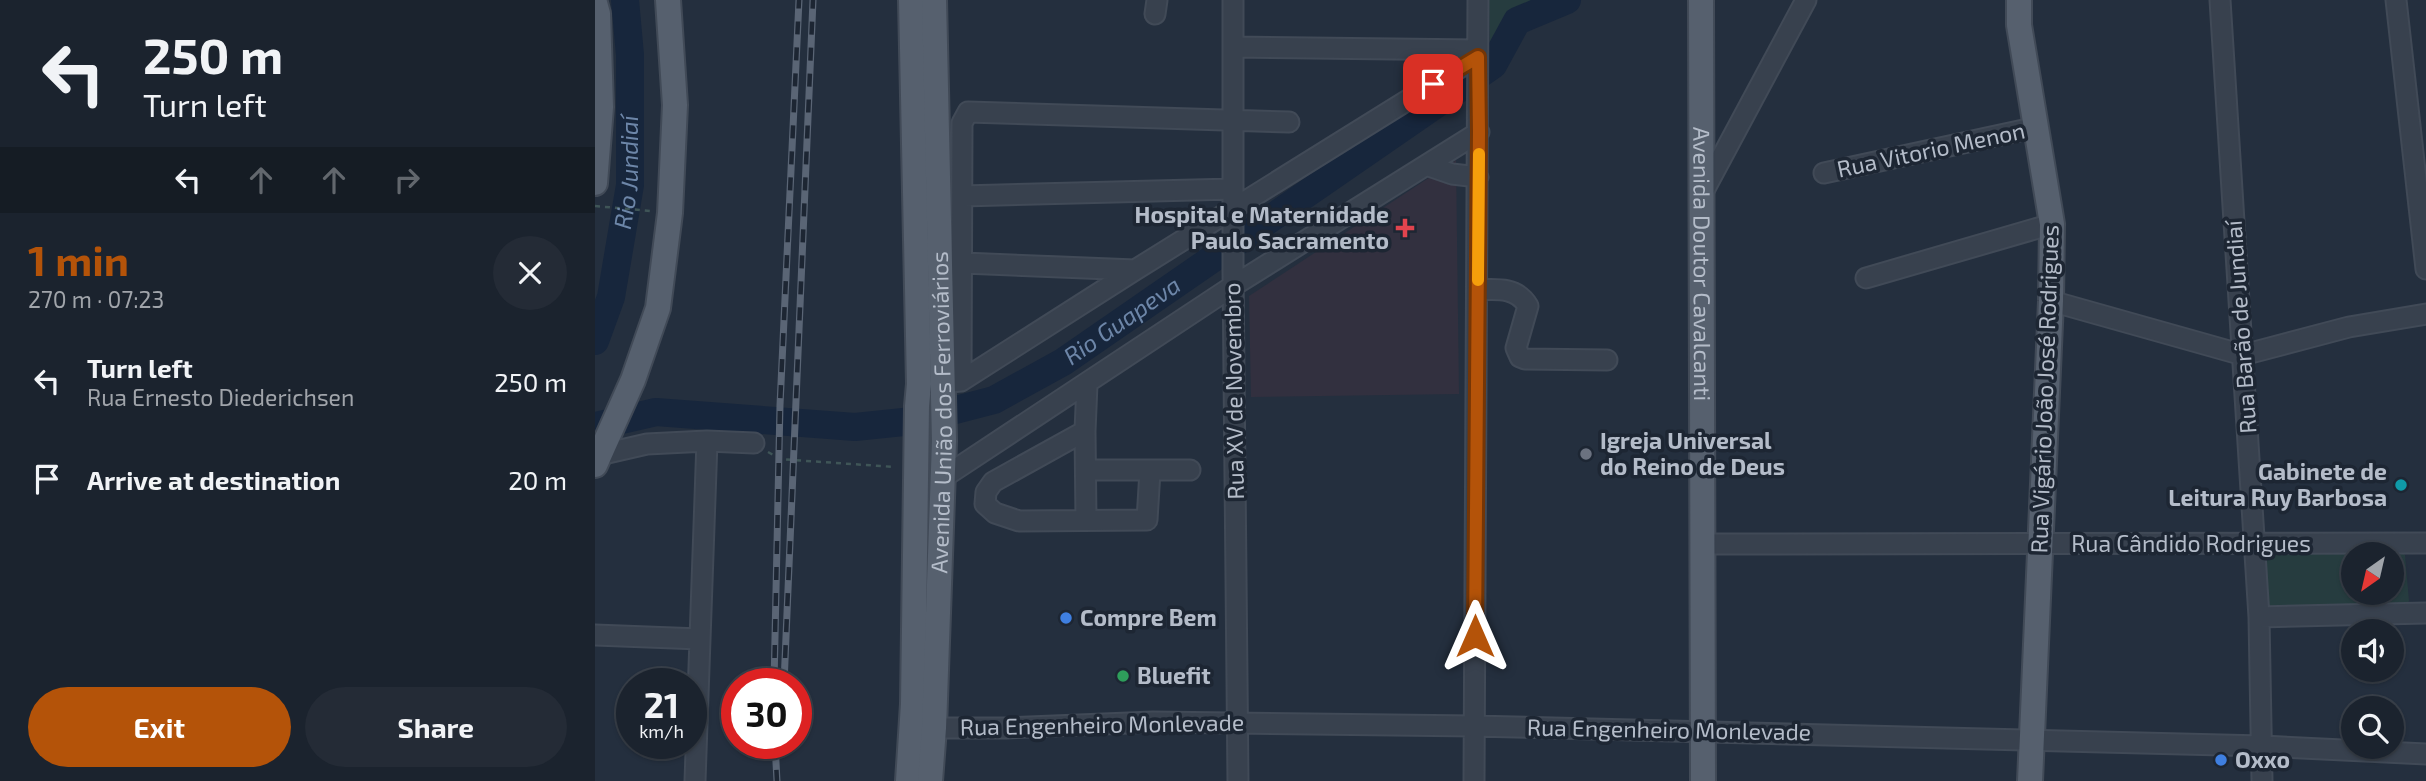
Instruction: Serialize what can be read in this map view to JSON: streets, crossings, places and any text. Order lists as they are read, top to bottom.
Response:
{
  "streets": {
    "main road": ["Avenida Doutor Cavalcanti", "Rua Vigário João José Rodrigues", "Avenida União dos Ferroviários"],
    "street": [
      "Rua Vitorio Menon",
      "Rua Barão de Jundiaí",
      "Rua XV de Novembro",
      "Rua Cândido Rodrigues",
      "Rua Engenheiro Monlevade"
    ]
  },
  "crossings": [
    ["Rua Vitorio Menon", "Rua Vigário João José Rodrigues"],
    ["Avenida Doutor Cavalcanti", "Rua Cândido Rodrigues"],
    ["Avenida Doutor Cavalcanti", "Rua Engenheiro Monlevade"],
    ["Rua Barão de Jundiaí", "Rua Cândido Rodrigues"],
    ["Rua Barão de Jundiaí", "Rua Engenheiro Monlevade"],
    ["Rua Vigário João José Rodrigues", "Rua Cândido Rodrigues"],
    ["Rua Vigário João José Rodrigues", "Rua Engenheiro Monlevade"],
    ["Rua XV de Novembro", "Rua Engenheiro Monlevade"],
    ["Avenida União dos Ferroviários", "Rua Engenheiro Monlevade"]
  ],
  "water": ["Rio Jundiaí", "Rio Guapeva"],
  "places": {
    "health": ["Hospital e Maternidade Paulo Sacramento"],
    "other": [
      "Igreja Universal do Reino de Deus",
      "Gabinete de Leitura Ruy Barbosa",
      "Compre Bem",
      "Bluefit",
      "Oxxo"
    ]
  },
  "north": "bottom left",
  "page": {
    "turn": ["250 m", "Turn left"],
    "heading": ["1 min", "270 m · 07:23"],
    "list": [
      {
        "name": "Turn left",
        "note": "Rua Ernesto Diederichsen",
        "value": "250 m"
      },
      {
        "name": "Arrive at destination",
        "value": "20 m"
      }
    ],
    "speed": "21 km/h",
    "limit": "30",
    "buttons": ["Exit", "Share"]
  }
}
